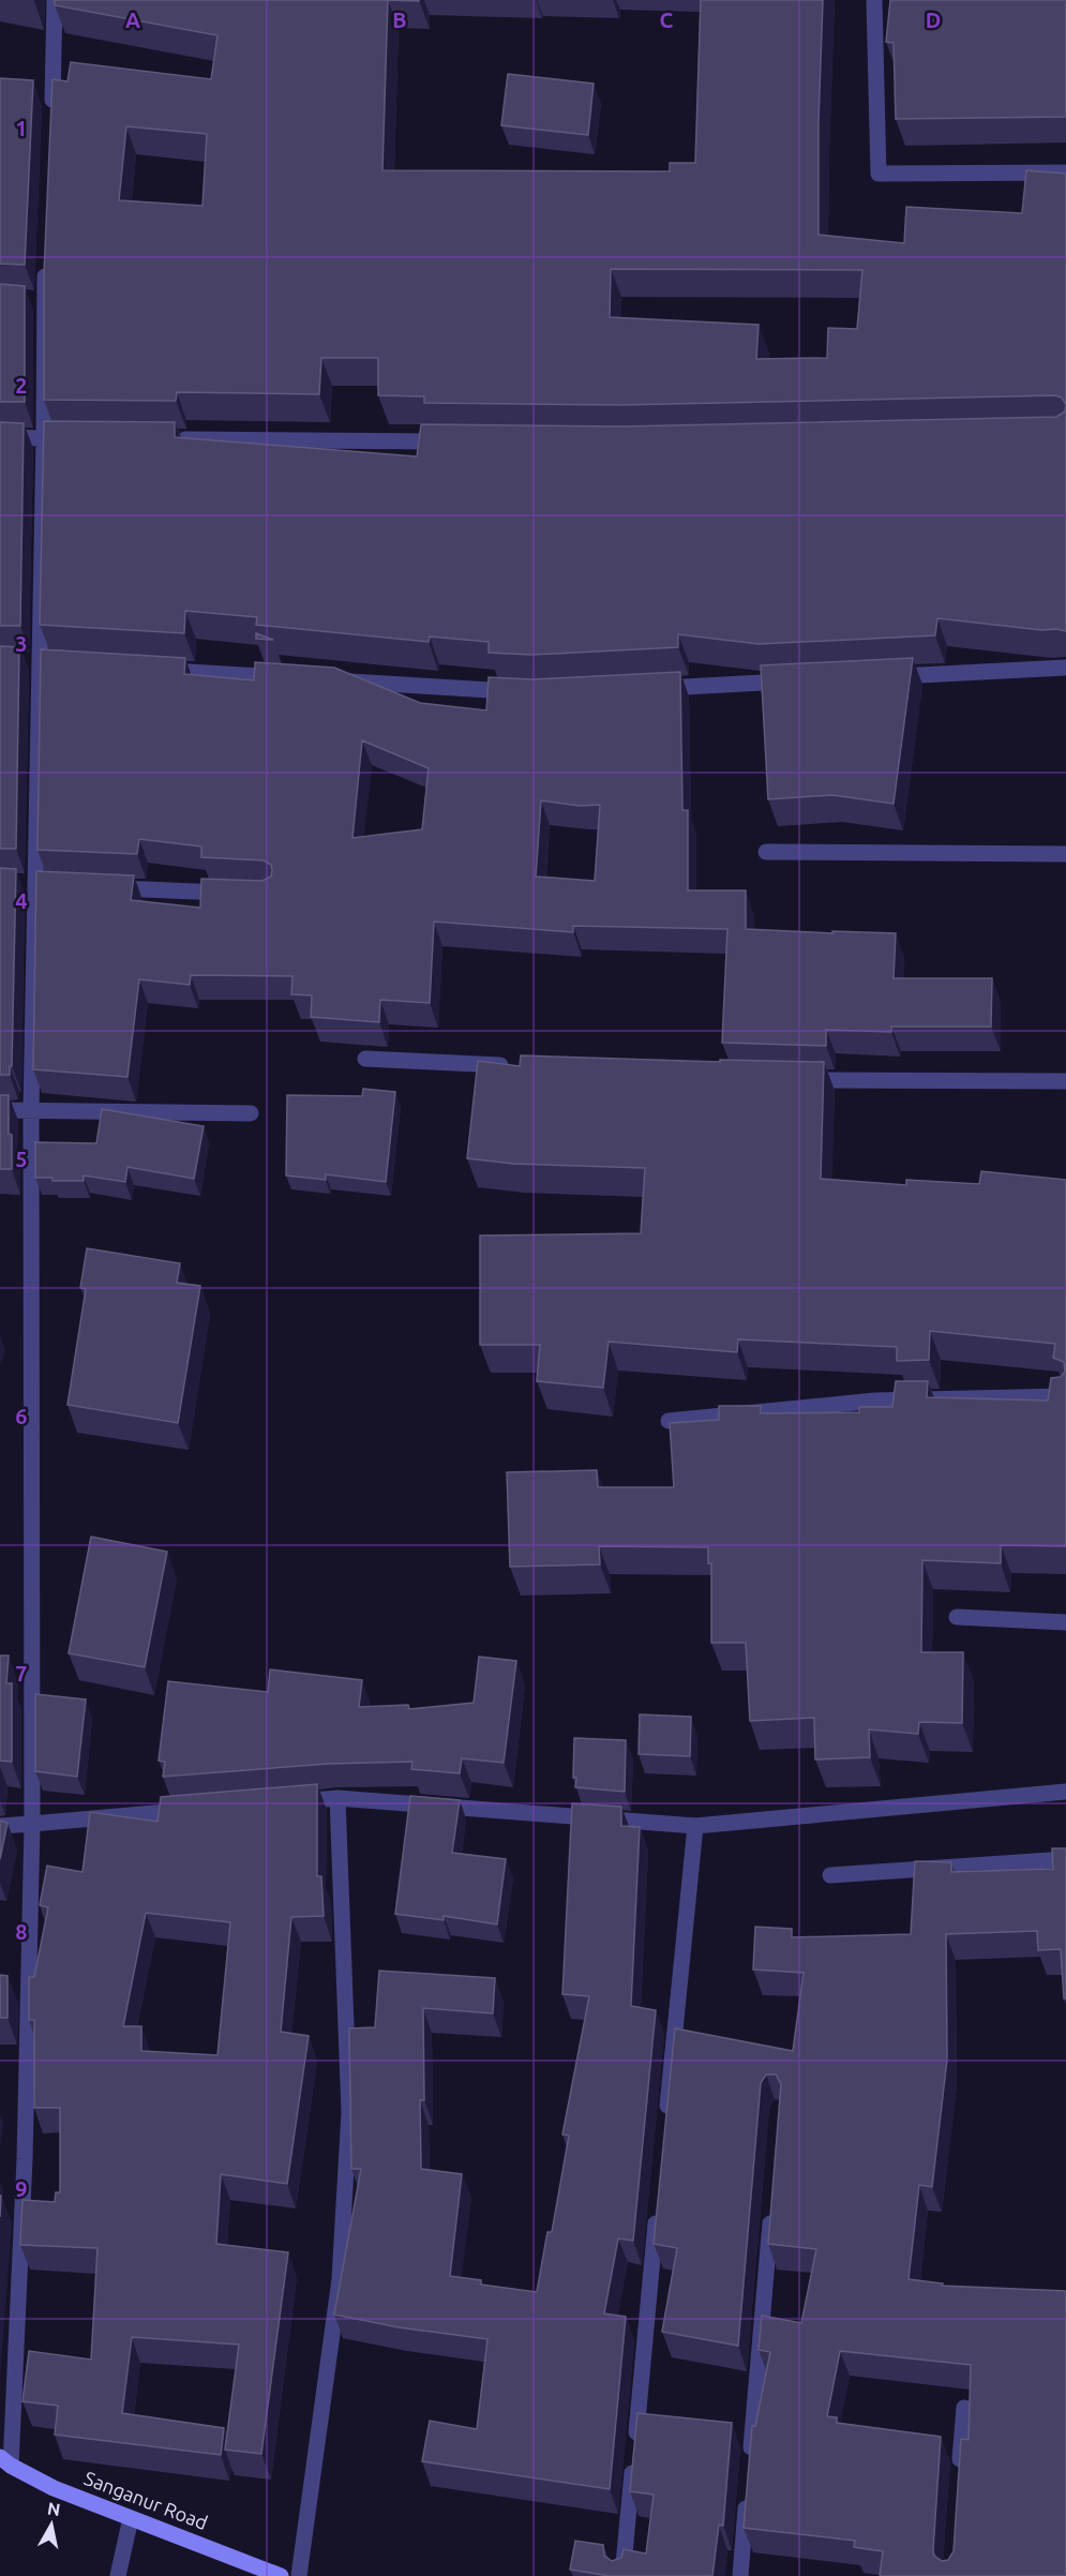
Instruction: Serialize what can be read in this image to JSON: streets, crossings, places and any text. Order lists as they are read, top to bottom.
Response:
{
  "streets": {
    "main road": ["Sanganur Road"]
  },
  "north": "top",
  "grid": {
    "columns": [
      "A",
      "B",
      "C",
      "D"
    ],
    "rows": [
      "1",
      "2",
      "3",
      "4",
      "5",
      "6",
      "7",
      "8",
      "9"
    ]
  }
}
